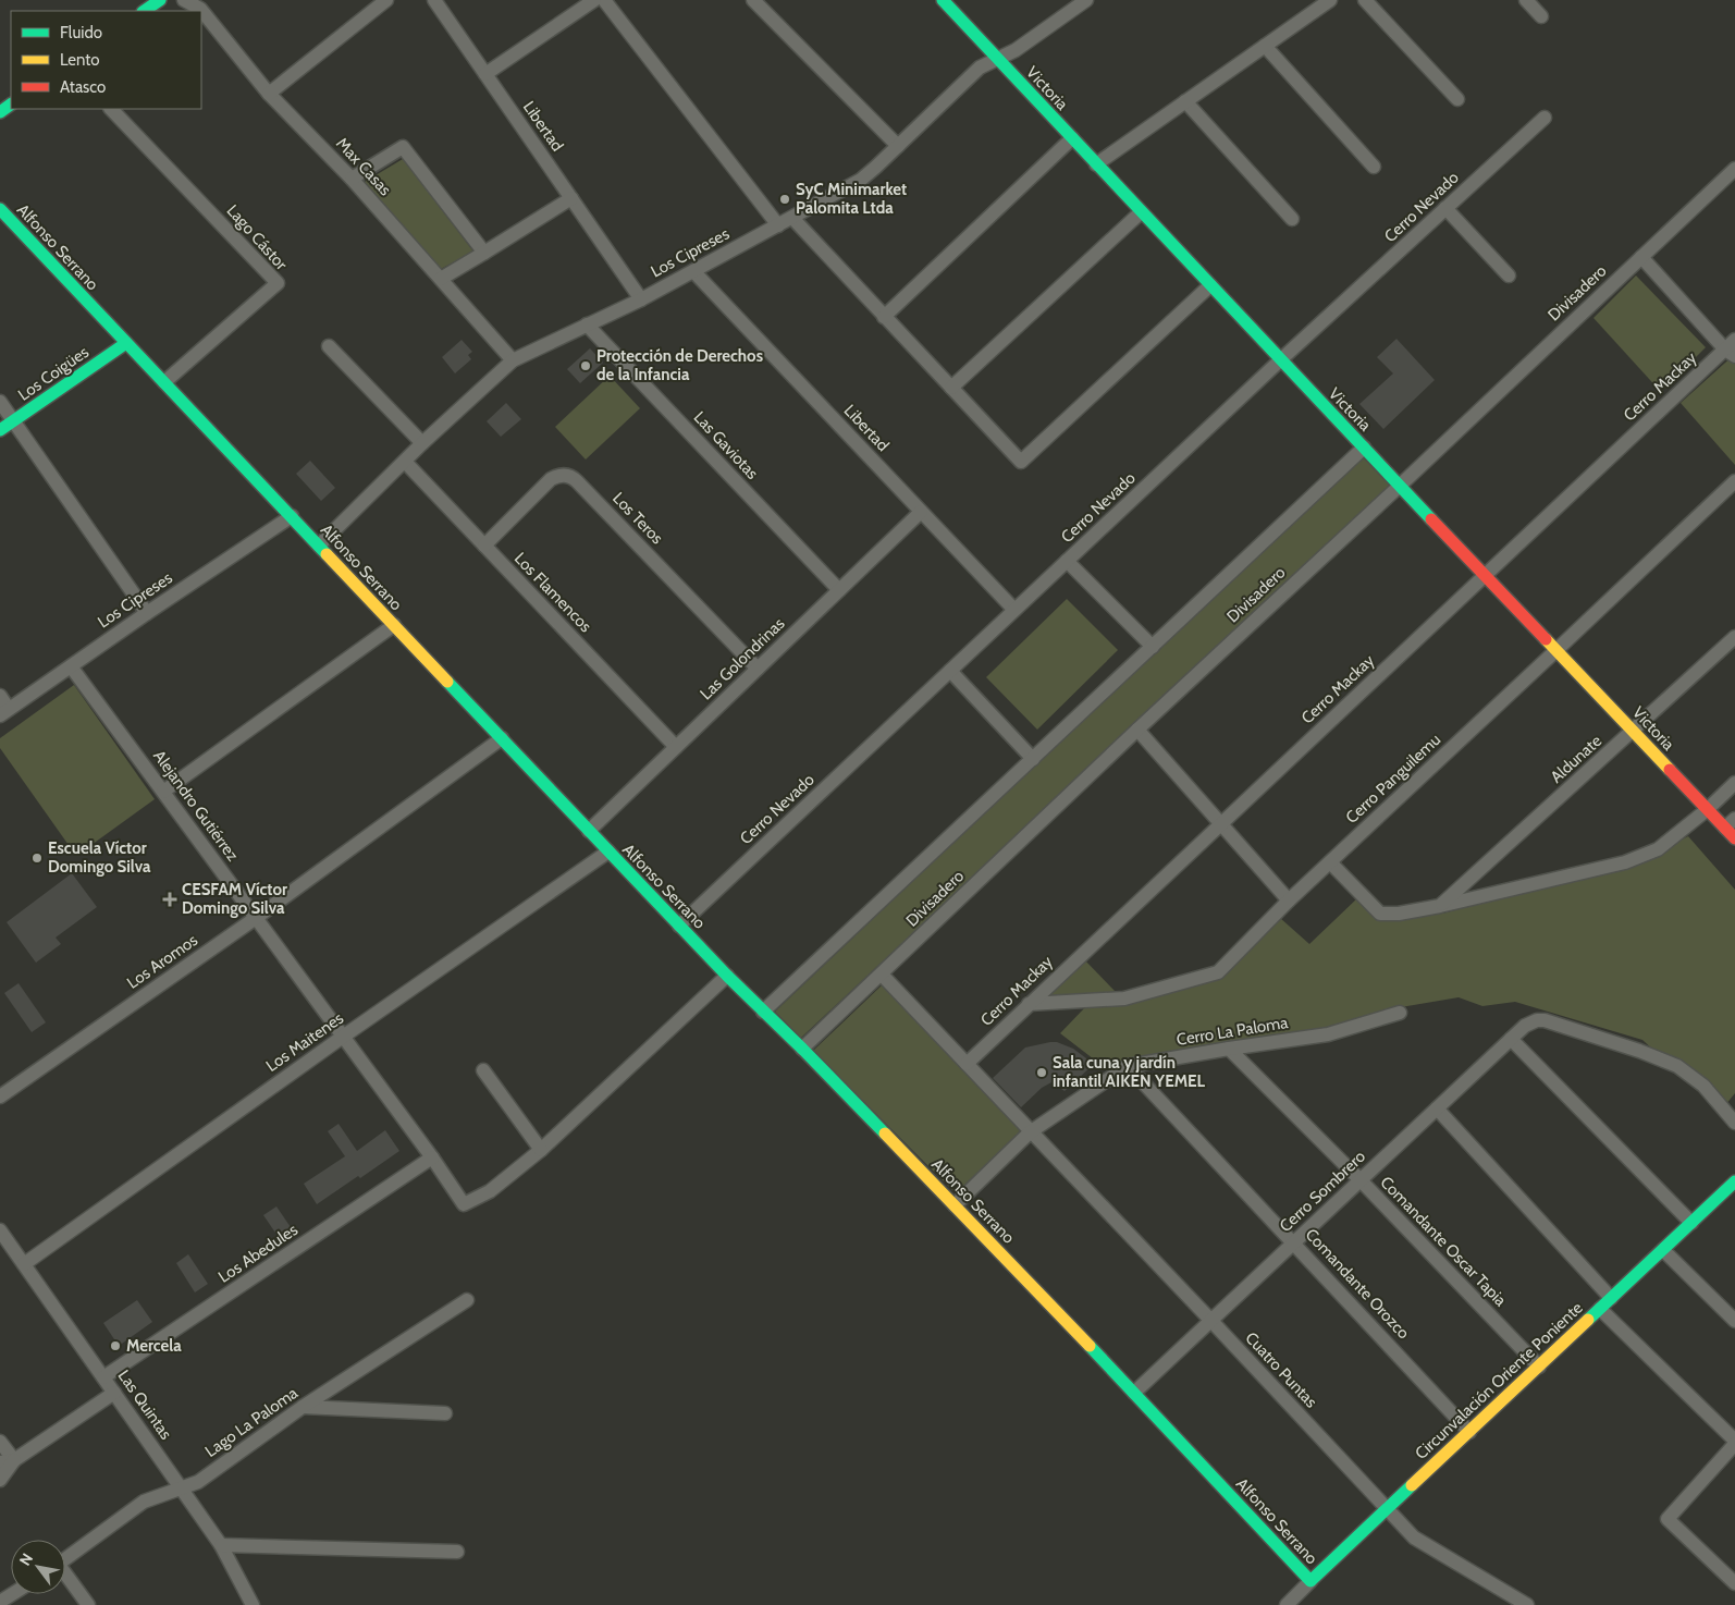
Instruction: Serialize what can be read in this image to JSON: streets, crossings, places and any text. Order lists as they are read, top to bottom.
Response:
{
  "streets": {
    "street": [
      "Victoria",
      "Libertad",
      "Max Casas",
      "Cerro Nevado",
      "Lago Cástor",
      "Alfonso Serrano",
      "Los Cipreses",
      "Divisadero",
      "Los Coigües",
      "Cerro Mackay",
      "Las Gaviotas",
      "Los Teros",
      "Los Flamencos",
      "Las Golondrinas",
      "Aldunate",
      "Cerro Panguilemu",
      "Alejandro Gutiérrez",
      "Los Aromos",
      "Cerro La Paloma",
      "Los Maitenes",
      "Cerro Sombrero",
      "Comandante Oscar Tapia",
      "Los Abedules",
      "Comandante Orozco",
      "Cuatro Puntas",
      "Circunvalación Oriente Poniente",
      "Las Quintas",
      "Lago La Paloma"
    ]
  },
  "crossings": [
    ["Victoria", "Cerro Nevado"],
    ["Victoria", "Los Cipreses"],
    ["Victoria", "Divisadero"],
    ["Victoria", "Cerro Mackay"],
    ["Victoria", "Aldunate"],
    ["Victoria", "Cerro Panguilemu"],
    ["Libertad", "Cerro Nevado"],
    ["Libertad", "Los Cipreses"],
    ["Libertad", "Las Golondrinas"],
    ["Max Casas", "Los Cipreses"],
    ["Cerro Nevado", "Alfonso Serrano"],
    ["Lago Cástor", "Alfonso Serrano"],
    ["Alfonso Serrano", "Los Cipreses"],
    ["Alfonso Serrano", "Divisadero"],
    ["Alfonso Serrano", "Los Coigües"],
    ["Alfonso Serrano", "Las Golondrinas"],
    ["Alfonso Serrano", "Los Aromos"],
    ["Alfonso Serrano", "Cerro La Paloma"],
    ["Alfonso Serrano", "Los Maitenes"],
    ["Alfonso Serrano", "Cerro Sombrero"],
    ["Alfonso Serrano", "Circunvalación Oriente Poniente"],
    ["Los Cipreses", "Las Gaviotas"],
    ["Los Cipreses", "Los Flamencos"],
    ["Los Cipreses", "Alejandro Gutiérrez"],
    ["Divisadero", "Cuatro Puntas"],
    ["Cerro Mackay", "Cerro Panguilemu"],
    ["Cerro Mackay", "Cuatro Puntas"],
    ["Las Gaviotas", "Las Golondrinas"],
    ["Los Teros", "Los Flamencos"],
    ["Los Teros", "Las Golondrinas"],
    ["Los Flamencos", "Las Golondrinas"],
    ["Alejandro Gutiérrez", "Los Aromos"],
    ["Alejandro Gutiérrez", "Los Maitenes"],
    ["Alejandro Gutiérrez", "Los Abedules"],
    ["Cerro La Paloma", "Comandante Oscar Tapia"],
    ["Cerro La Paloma", "Comandante Orozco"],
    ["Cerro La Paloma", "Cuatro Puntas"],
    ["Los Maitenes", "Las Quintas"],
    ["Cerro Sombrero", "Comandante Oscar Tapia"],
    ["Cerro Sombrero", "Comandante Orozco"],
    ["Cerro Sombrero", "Cuatro Puntas"],
    ["Comandante Oscar Tapia", "Circunvalación Oriente Poniente"],
    ["Los Abedules", "Las Quintas"],
    ["Comandante Orozco", "Circunvalación Oriente Poniente"],
    ["Cuatro Puntas", "Circunvalación Oriente Poniente"],
    ["Las Quintas", "Lago La Paloma"]
  ],
  "places": {
    "other": [
      "SyC Minimarket Palomita Ltda",
      "Protección de Derechos de la Infancia",
      "Escuela Víctor Domingo Silva",
      "Sala cuna y jardín infantil AIKEN YEMEL",
      "Mercela"
    ],
    "health": ["CESFAM Víctor Domingo Silva"]
  },
  "legend": ["Fluido", "Lento", "Atasco"],
  "north": "top left"
}
